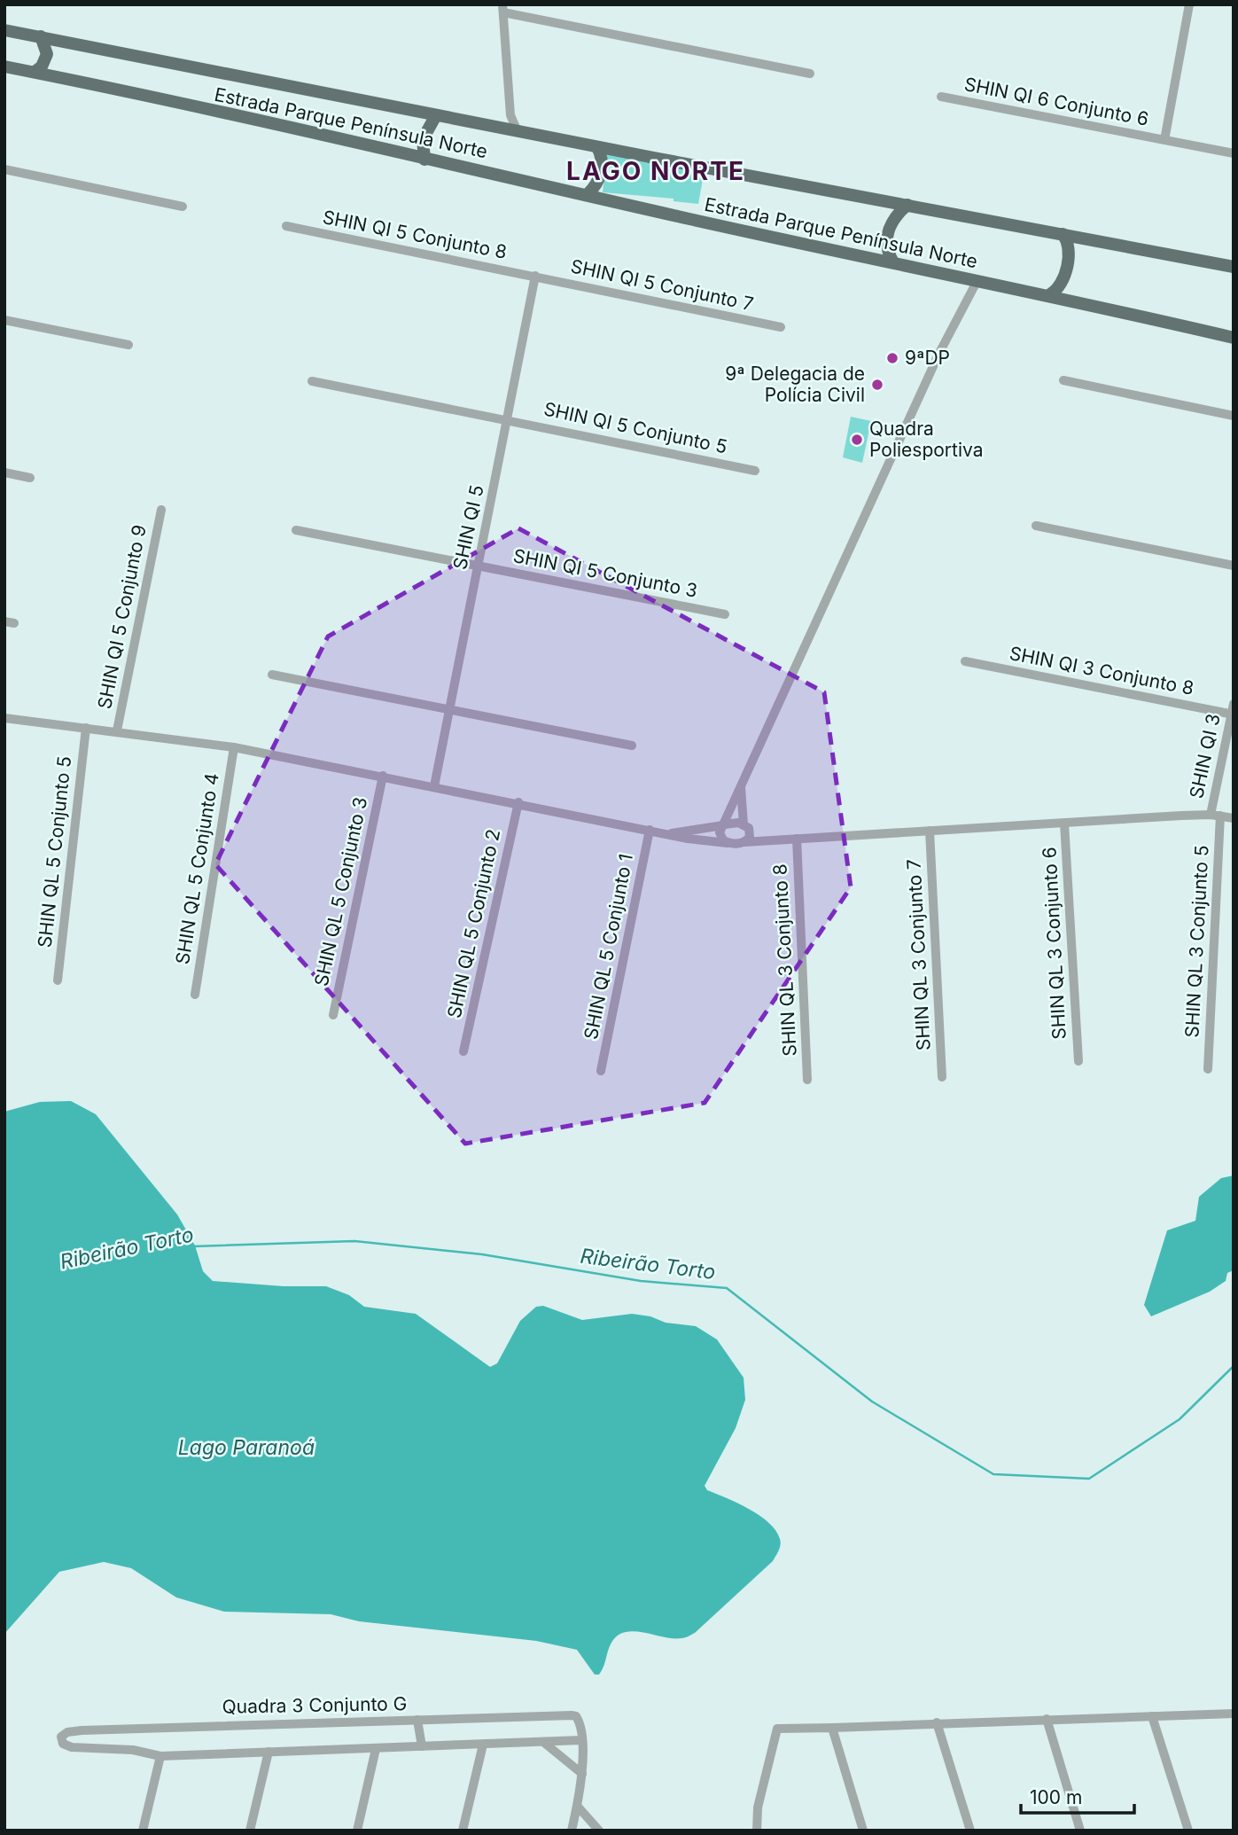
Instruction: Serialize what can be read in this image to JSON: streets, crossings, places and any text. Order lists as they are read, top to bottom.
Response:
{
  "streets": {
    "main road": ["Estrada Parque Península Norte"],
    "street": [
      "SHIN QI 6 Conjunto 6",
      "SHIN QI 5 Conjunto 8",
      "SHIN QI 5 Conjunto 7",
      "SHIN QI 5 Conjunto 5",
      "SHIN QI 5",
      "SHIN QI 5 Conjunto 3",
      "SHIN QI 5 Conjunto 9",
      "SHIN QI 3 Conjunto 8",
      "SHIN QI 3",
      "SHIN QL 5 Conjunto 5",
      "SHIN QL 5 Conjunto 4",
      "SHIN QL 5 Conjunto 3",
      "SHIN QL 5 Conjunto 2",
      "SHIN QL 3 Conjunto 5",
      "SHIN QL 3 Conjunto 6",
      "SHIN QL 5 Conjunto 1",
      "SHIN QL 3 Conjunto 7",
      "SHIN QL 3 Conjunto 8",
      "Quadra 3 Conjunto G"
    ]
  },
  "crossings": [
    ["SHIN QI 5 Conjunto 8", "SHIN QI 5 Conjunto 7"],
    ["SHIN QI 5 Conjunto 8", "SHIN QI 5"],
    ["SHIN QI 5 Conjunto 7", "SHIN QI 5"],
    ["SHIN QI 5 Conjunto 5", "SHIN QI 5"],
    ["SHIN QI 5", "SHIN QI 5 Conjunto 3"],
    ["SHIN QI 3 Conjunto 8", "SHIN QI 3"],
    ["SHIN QI 3", "SHIN QL 3 Conjunto 5"]
  ],
  "districts": ["LAGO NORTE"],
  "water": ["Ribeirão Torto", "Lago Paranoá"],
  "places": ["9ªDP", "9ª Delegacia de Polícia Civil", "Quadra Poliesportiva"],
  "scale_bar": "100 m"
}
